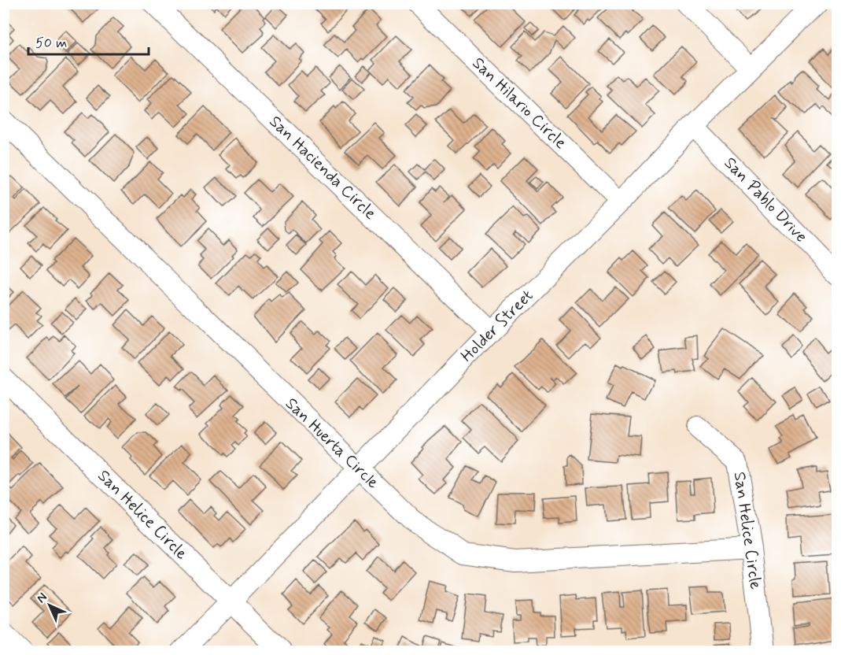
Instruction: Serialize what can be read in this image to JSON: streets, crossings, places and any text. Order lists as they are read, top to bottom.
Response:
{
  "streets": {
    "street": [
      "San Hilario Circle",
      "San Hacienda Circle",
      "San Pablo Drive",
      "Holder Street",
      "San Huerta Circle",
      "San Helice Circle"
    ]
  },
  "crossings": [
    ["San Hilario Circle", "Holder Street"],
    ["San Hacienda Circle", "Holder Street"],
    ["San Pablo Drive", "Holder Street"],
    ["Holder Street", "San Huerta Circle"],
    ["Holder Street", "San Helice Circle"],
    ["San Huerta Circle", "San Helice Circle"]
  ],
  "scale_bar": "50 m",
  "north": "top left"
}
